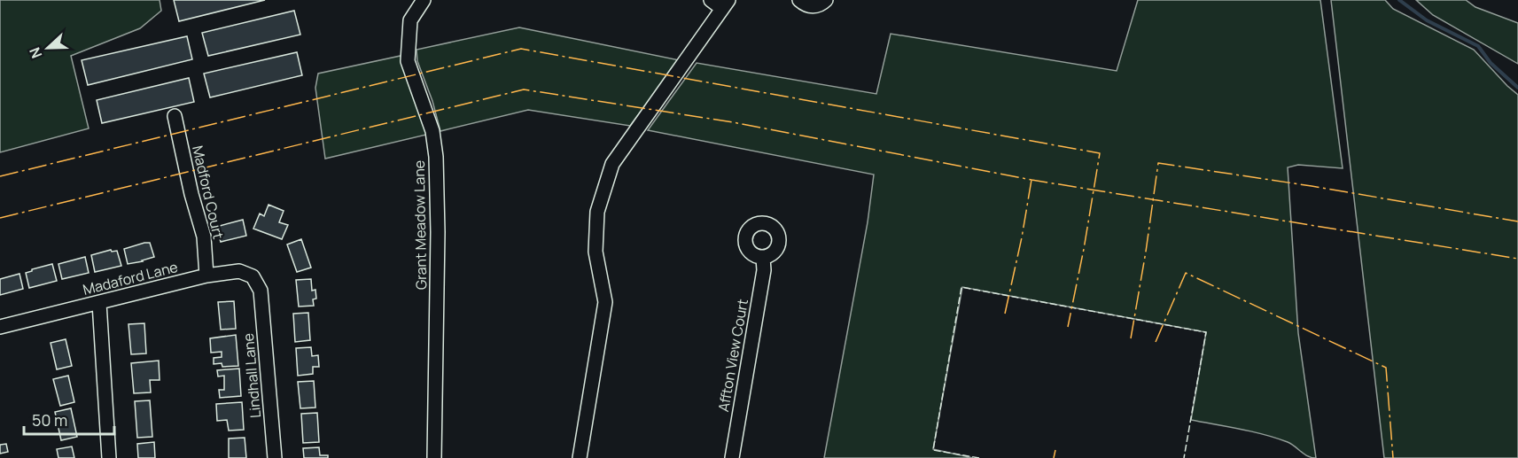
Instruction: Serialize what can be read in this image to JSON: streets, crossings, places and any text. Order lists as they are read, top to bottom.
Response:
{
  "streets": {
    "street": [
      "Madford Court",
      "Grant Meadow Lane",
      "Madaford Lane",
      "Affton View Court",
      "Lindhall Lane"
    ]
  },
  "crossings": [
    ["Madford Court", "Madaford Lane"],
    ["Madaford Lane", "Lindhall Lane"]
  ],
  "scale_bar": "50 m",
  "north": "left"
}
